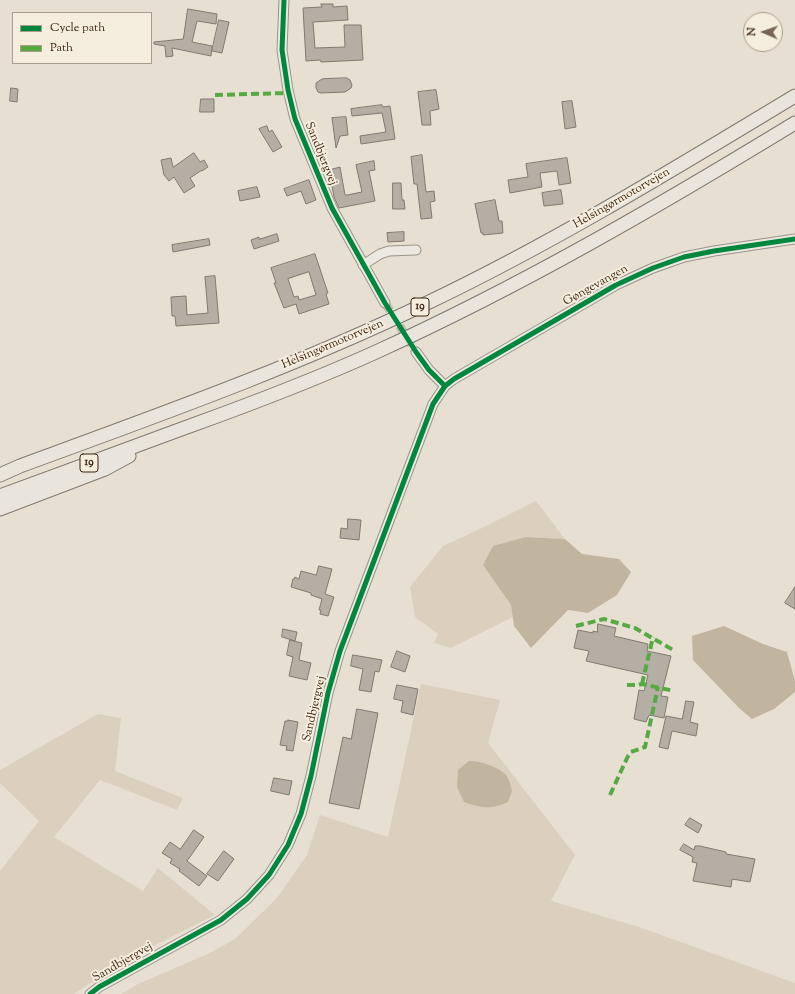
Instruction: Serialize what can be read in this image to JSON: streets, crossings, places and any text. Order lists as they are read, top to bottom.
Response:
{
  "streets": {
    "highway": ["Helsingørmotorvejen", "19"],
    "street": ["Sandbjergvej", "Gøngevangen"]
  },
  "crossings": [
    ["Sandbjergvej", "Gøngevangen"]
  ],
  "legend": ["Cycle path", "Path"],
  "north": "left"
}
